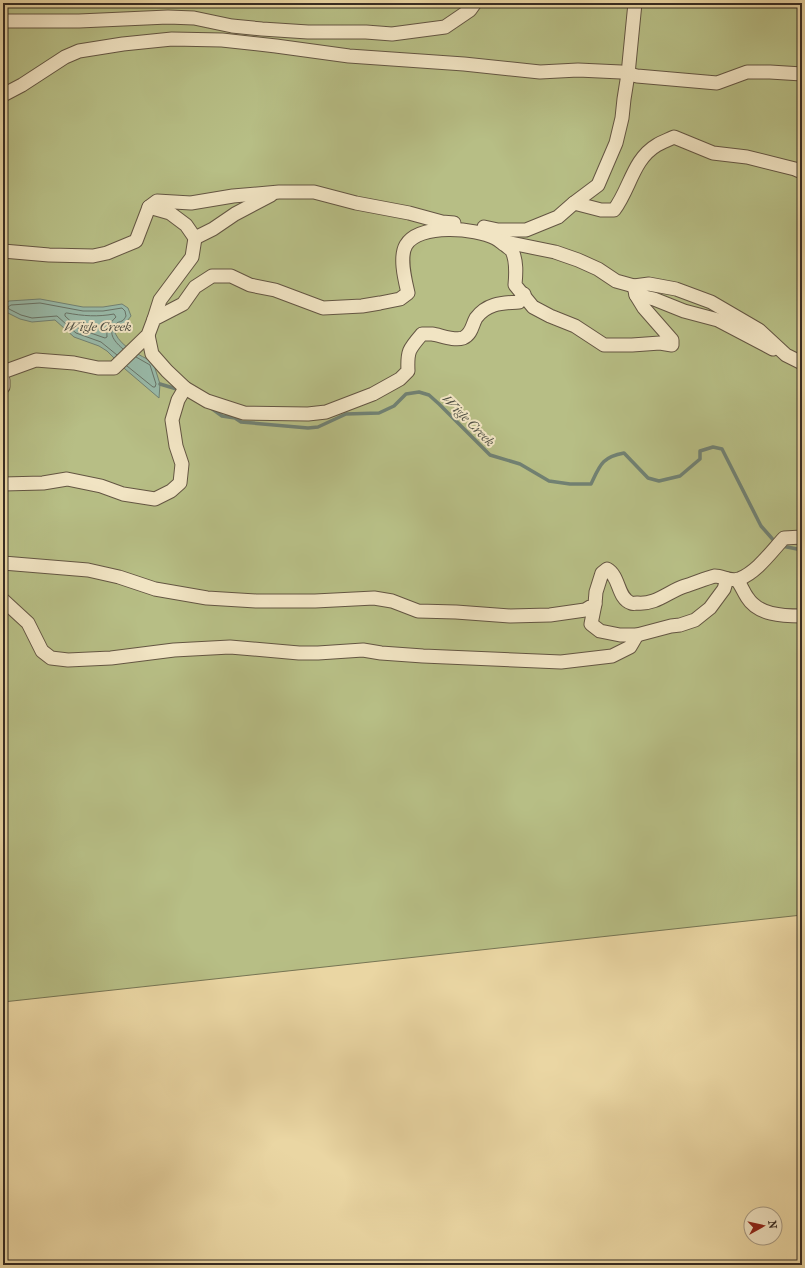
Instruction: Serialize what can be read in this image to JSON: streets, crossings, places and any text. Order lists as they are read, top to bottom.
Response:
{
  "water": ["Wigle Creek"],
  "north": "right"
}
